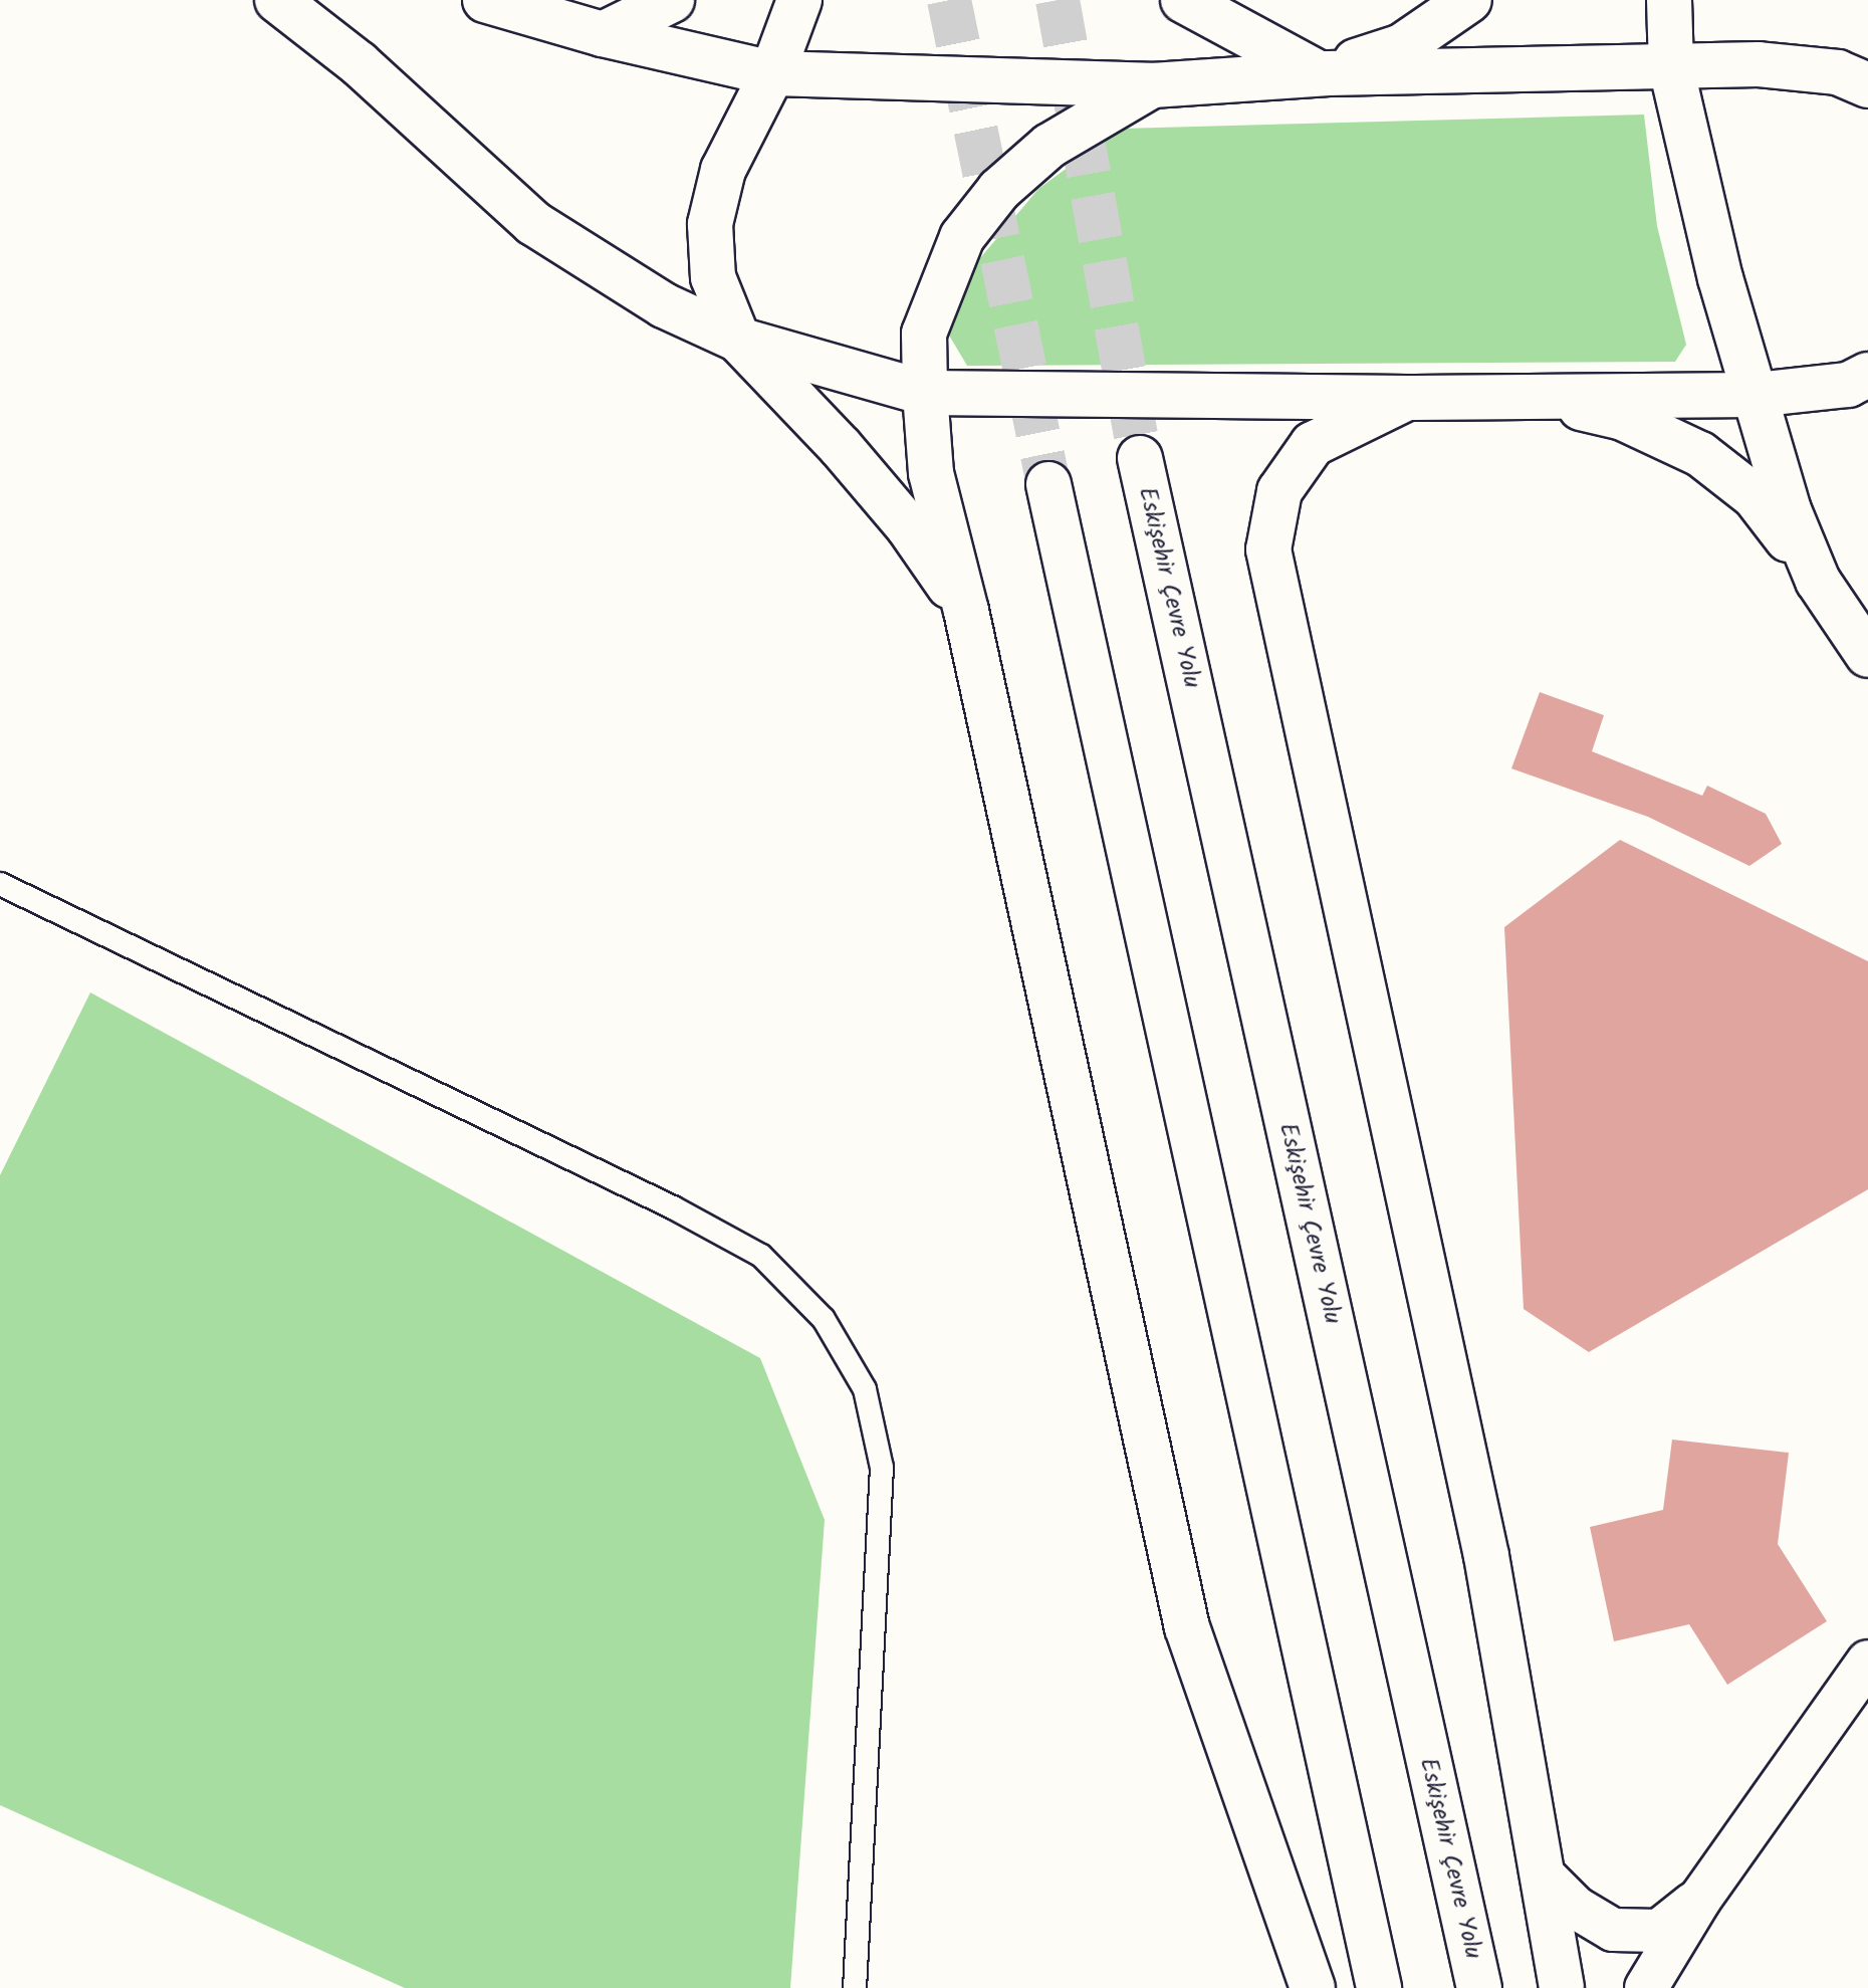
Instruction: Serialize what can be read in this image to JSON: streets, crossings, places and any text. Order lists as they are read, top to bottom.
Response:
{
  "streets": {
    "main road": ["Eskişehir Çevre Yolu"]
  }
}
